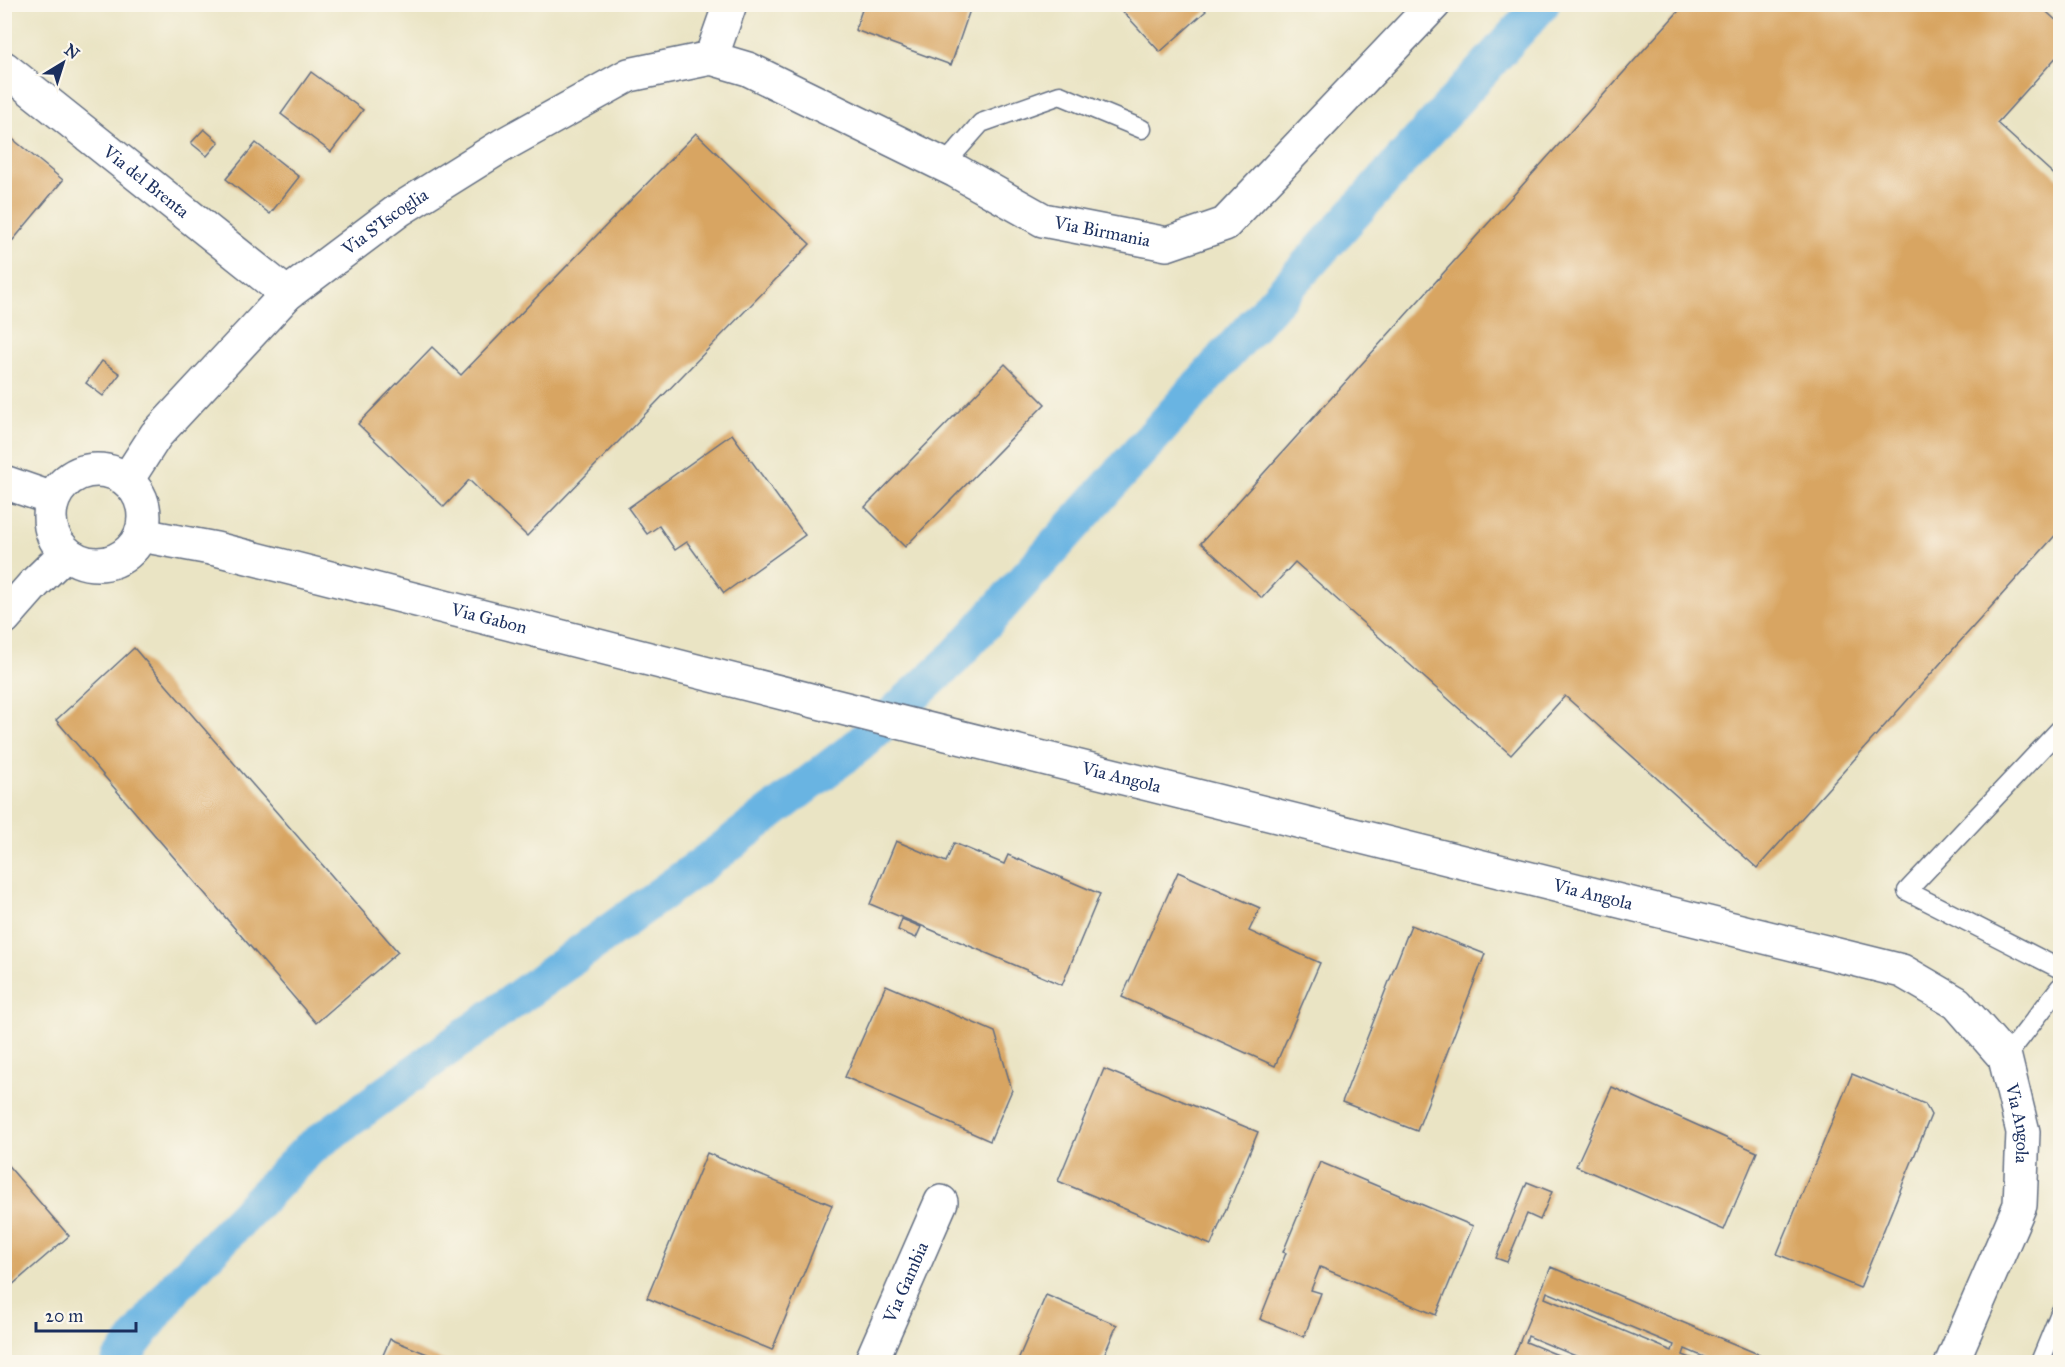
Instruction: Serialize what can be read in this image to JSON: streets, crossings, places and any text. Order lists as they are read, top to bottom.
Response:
{
  "streets": {
    "street": [
      "Via del Brenta",
      "Via S'Iscoglia",
      "Via Birmania",
      "Via Gabon",
      "Via Angola",
      "Via Gambia"
    ]
  },
  "crossings": [
    ["Via del Brenta", "Via S'Iscoglia"],
    ["Via S'Iscoglia", "Via Birmania"],
    ["Via S'Iscoglia", "Via Gabon"],
    ["Via Gabon", "Via Angola"]
  ],
  "scale_bar": "20 m",
  "north": "top right"
}
